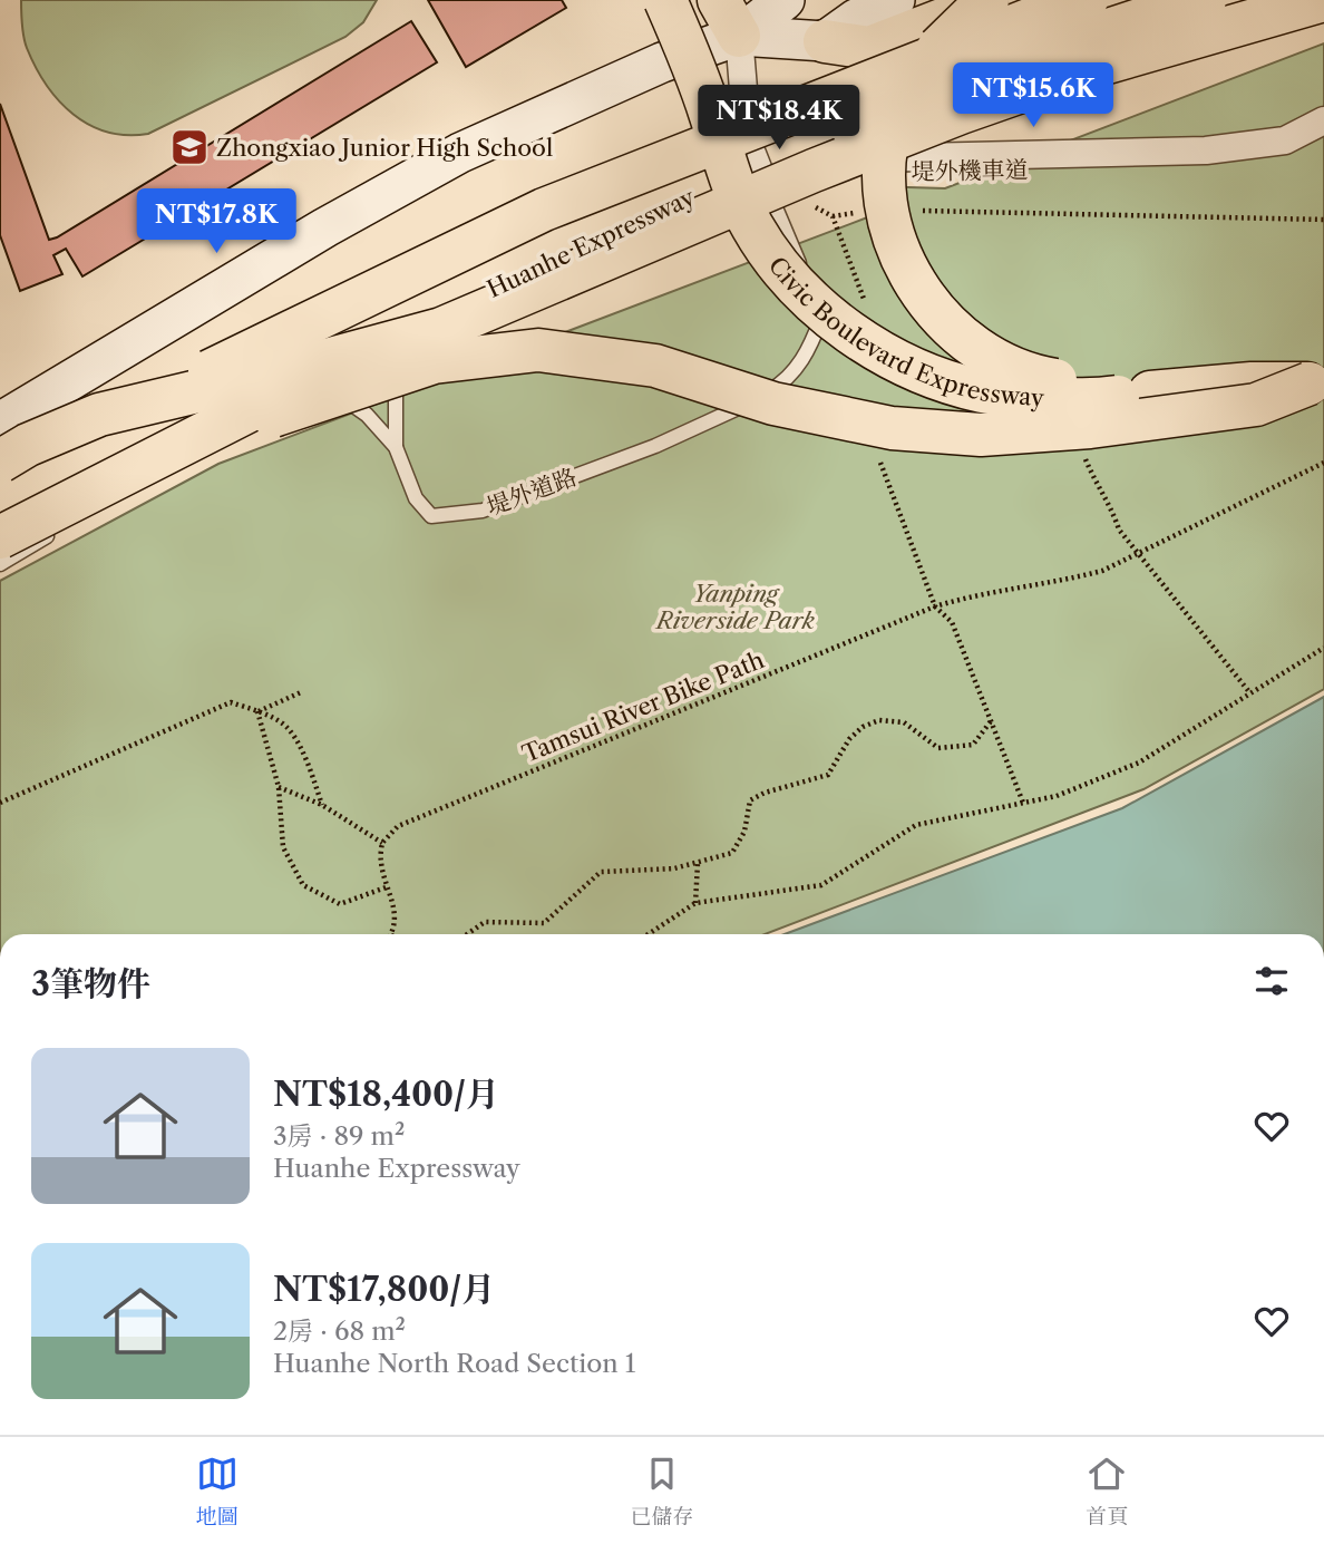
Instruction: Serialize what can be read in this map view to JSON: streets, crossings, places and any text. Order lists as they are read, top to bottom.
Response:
{
  "streets": {
    "highway": ["Huanhe Expressway", "Civic Boulevard Expressway"],
    "street": ["堤外機車道", "堤外道路"],
    "path": ["Tamsui River Bike Path"]
  },
  "crossings": [
    ["堤外機車道", "堤外道路"]
  ],
  "parks": ["Yanping Riverside Park"],
  "places": {
    "school or university": ["Zhongxiao Junior High School"]
  },
  "page": {
    "price": ["NT$15.6K", "NT$18.4K", "NT$17.8K"],
    "heading": "3筆物件",
    "list": [
      {
        "name": "NT$18,400/月",
        "note": "3房 · 89 m² · Huanhe Expressway"
      },
      {
        "name": "NT$17,800/月",
        "note": "2房 · 68 m² · Huanhe North Road Section 1"
      }
    ],
    "tabs": ["地圖", "已儲存", "首頁"]
  }
}
